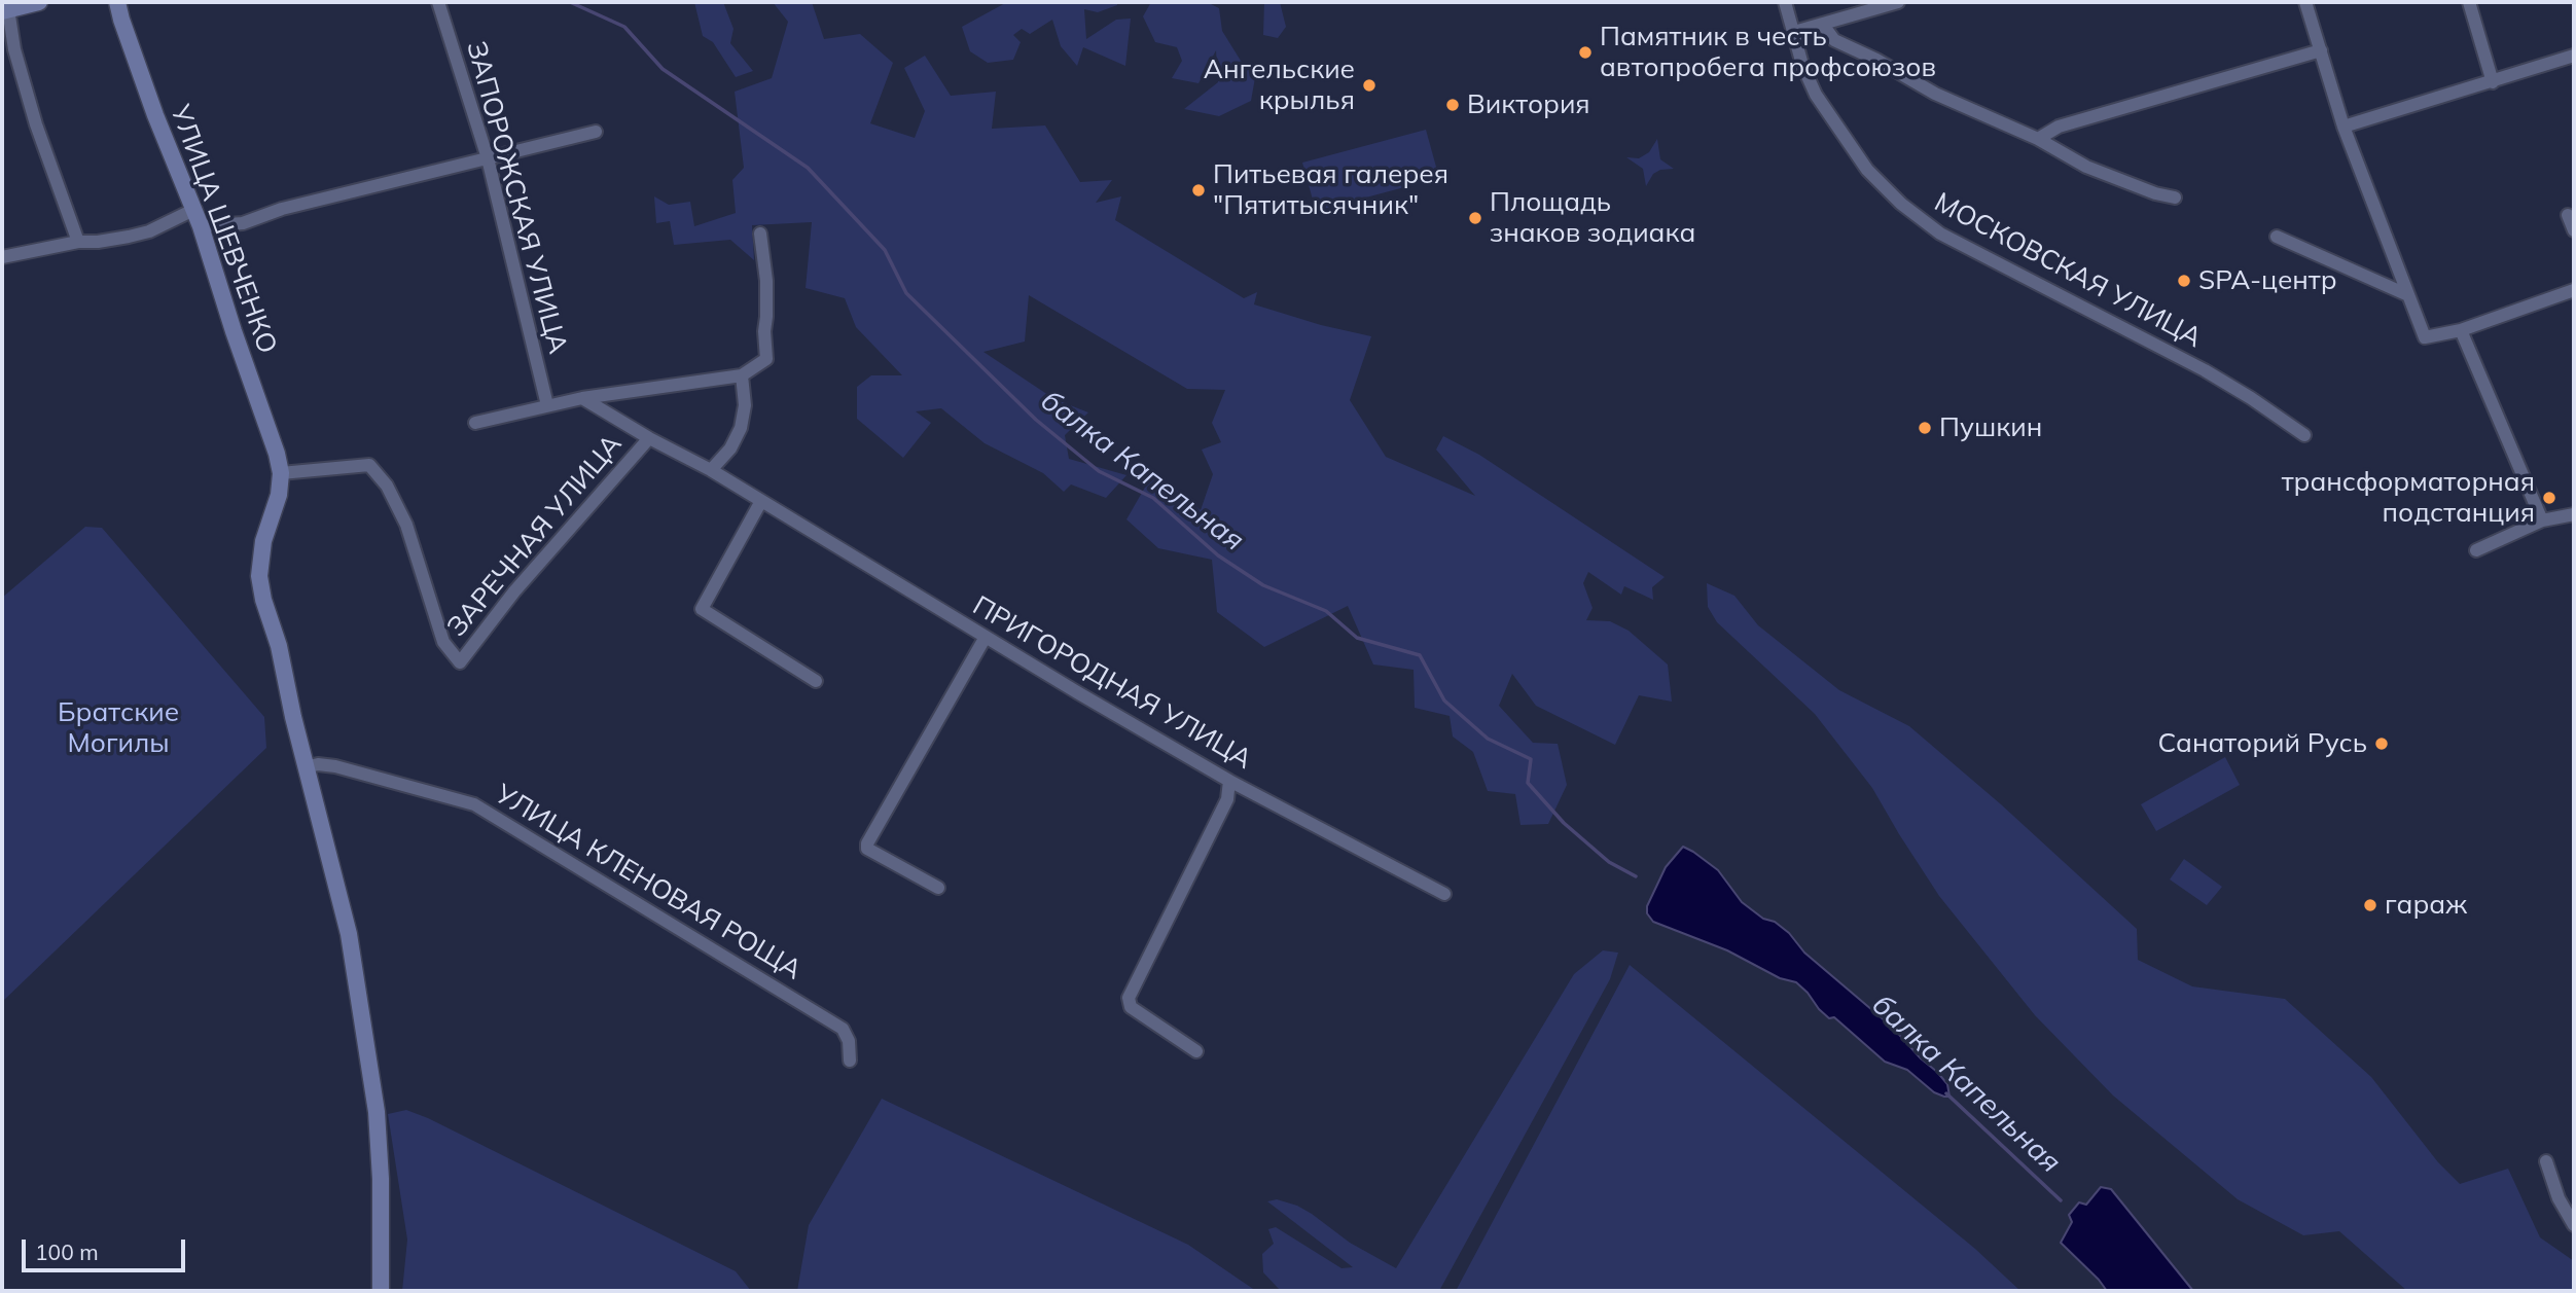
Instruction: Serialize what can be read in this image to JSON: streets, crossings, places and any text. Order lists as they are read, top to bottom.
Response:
{
  "streets": {
    "street": [
      "ЗАПОРОЖСКАЯ УЛИЦА",
      "УЛИЦА ШЕВЧЕНКО",
      "МОСКОВСКАЯ УЛИЦА",
      "ЗАРЕЧНАЯ УЛИЦА",
      "ПРИГОРОДНАЯ УЛИЦА",
      "УЛИЦА КЛЕНОВАЯ РОЩА"
    ]
  },
  "crossings": [
    ["УЛИЦА ШЕВЧЕНКО", "ЗАРЕЧНАЯ УЛИЦА"],
    ["ЗАРЕЧНАЯ УЛИЦА", "ПРИГОРОДНАЯ УЛИЦА"]
  ],
  "water": ["балка Капельная"],
  "parks": ["Братские Могилы"],
  "places": [
    "Памятник в честь автопробега профсоюзов",
    "Ангельские крылья",
    "Виктория",
    "Питьевая галерея \"Пятитысячник\"",
    "Площадь знаков зодиака",
    "SPA-центр",
    "Пушкин",
    "трансформаторная подстанция",
    "Санаторий Русь",
    "гараж"
  ],
  "scale_bar": "100 m"
}
